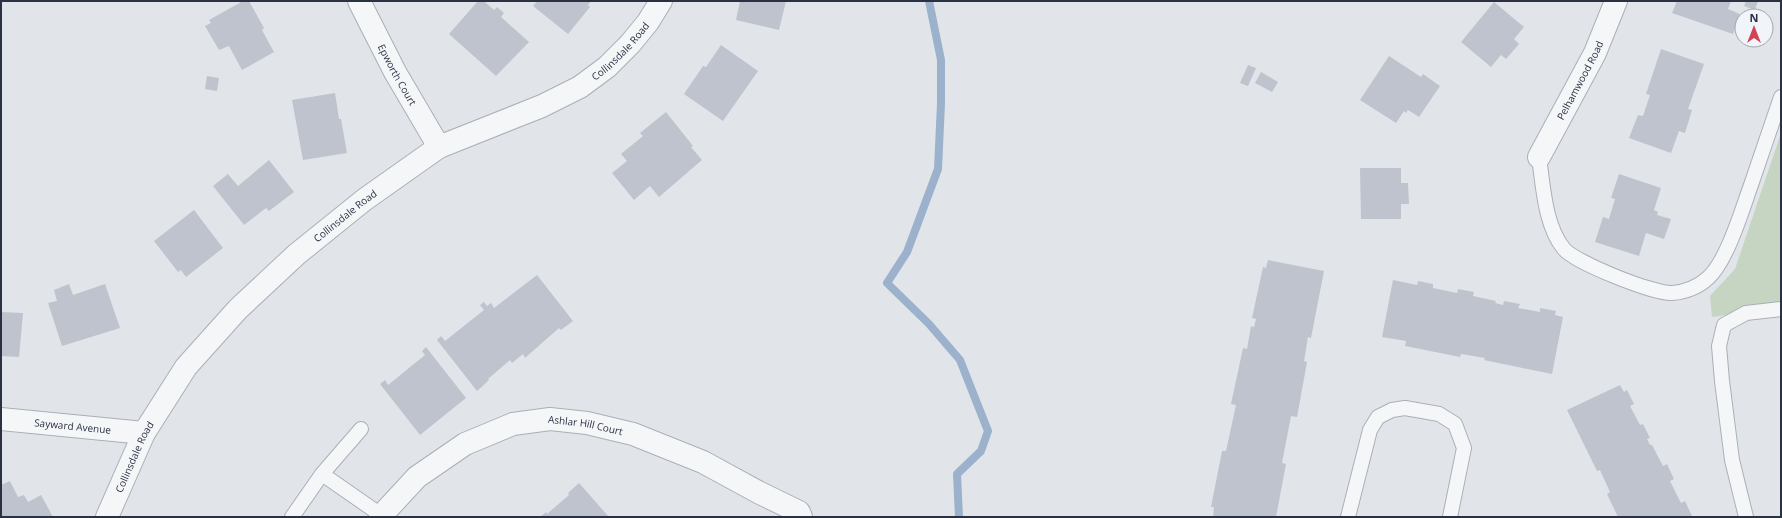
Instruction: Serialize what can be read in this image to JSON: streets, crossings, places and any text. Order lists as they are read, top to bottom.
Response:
{
  "streets": {
    "street": [
      "Collinsdale Road",
      "Epworth Court",
      "Pelhamwood Road",
      "Sayward Avenue",
      "Ashlar Hill Court"
    ]
  },
  "crossings": [
    ["Collinsdale Road", "Epworth Court"],
    ["Collinsdale Road", "Sayward Avenue"]
  ],
  "north": "top"
}
